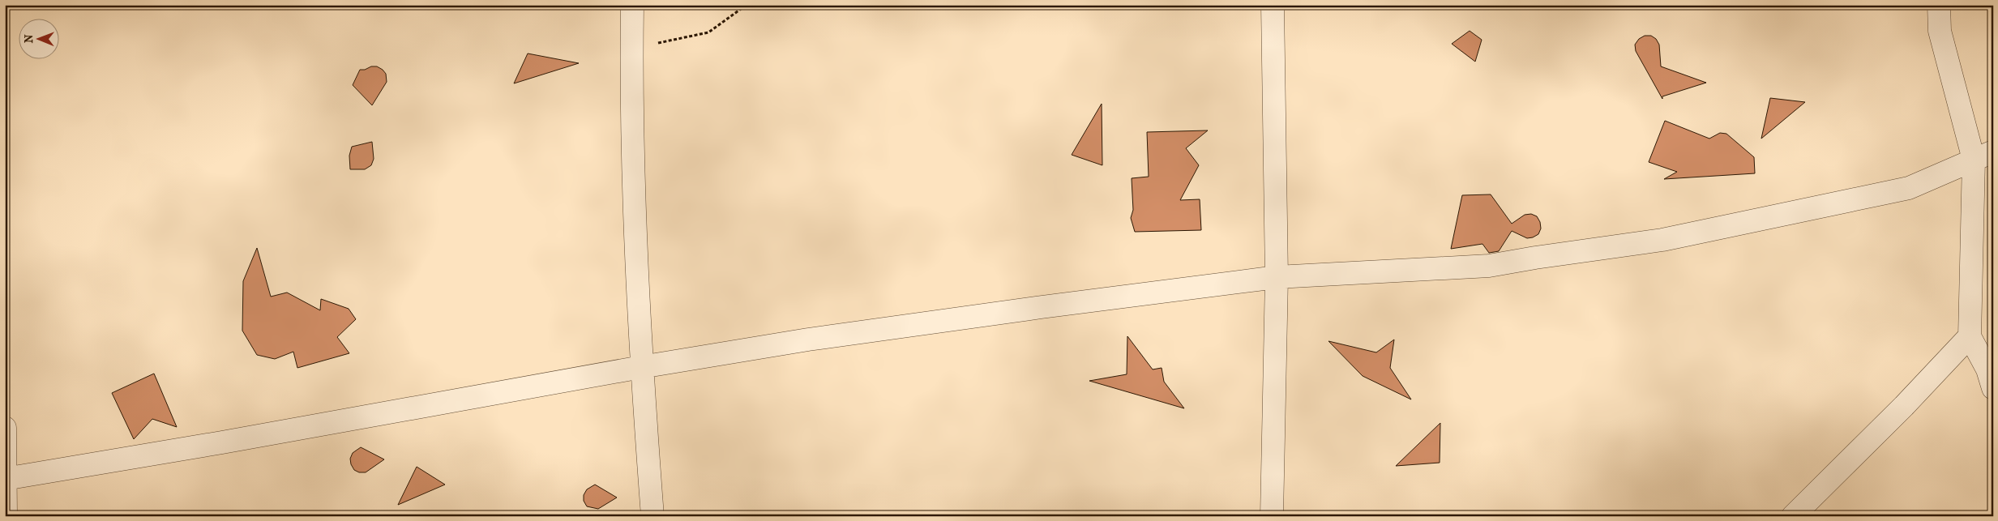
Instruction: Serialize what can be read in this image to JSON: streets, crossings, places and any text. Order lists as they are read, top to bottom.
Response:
{
  "north": "left"
}
